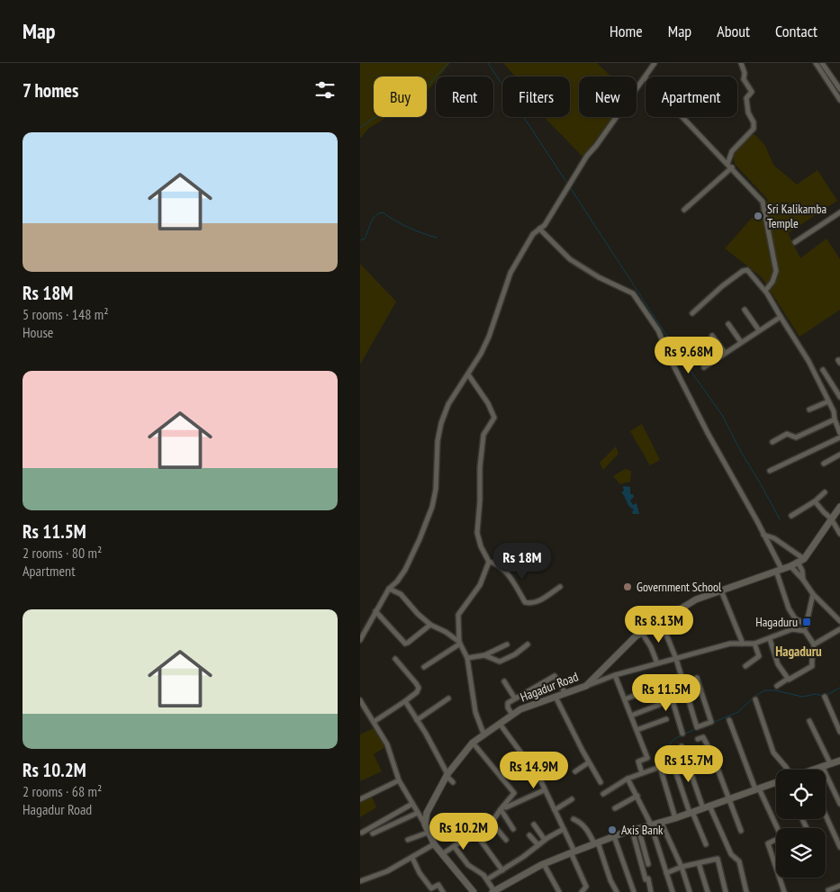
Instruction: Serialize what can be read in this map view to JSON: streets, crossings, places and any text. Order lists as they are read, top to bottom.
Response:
{
  "streets": {
    "street": ["Hagadur Road"]
  },
  "districts": ["Hagaduru"],
  "places": {
    "other": ["Sri Kalikamba Temple", "Government School", "Axis Bank"],
    "transit": ["Hagaduru"]
  },
  "page": {
    "header": "Map",
    "nav": [
      "Home",
      "Map",
      "About",
      "Contact"
    ],
    "heading": "7 homes",
    "chip": [
      "Buy",
      "Rent",
      "Filters",
      "New",
      "Apartment"
    ],
    "list": [
      {
        "name": "Rs 18M",
        "note": "5 rooms · 148 m² · House"
      },
      {
        "name": "Rs 11.5M",
        "note": "2 rooms · 80 m² · Apartment"
      },
      {
        "name": "Rs 10.2M",
        "note": "2 rooms · 68 m² · Hagadur Road"
      }
    ],
    "price": [
      "Rs 9.68M",
      "Rs 18M",
      "Rs 8.13M",
      "Rs 11.5M",
      "Rs 15.7M",
      "Rs 14.9M",
      "Rs 10.2M"
    ]
  }
}
